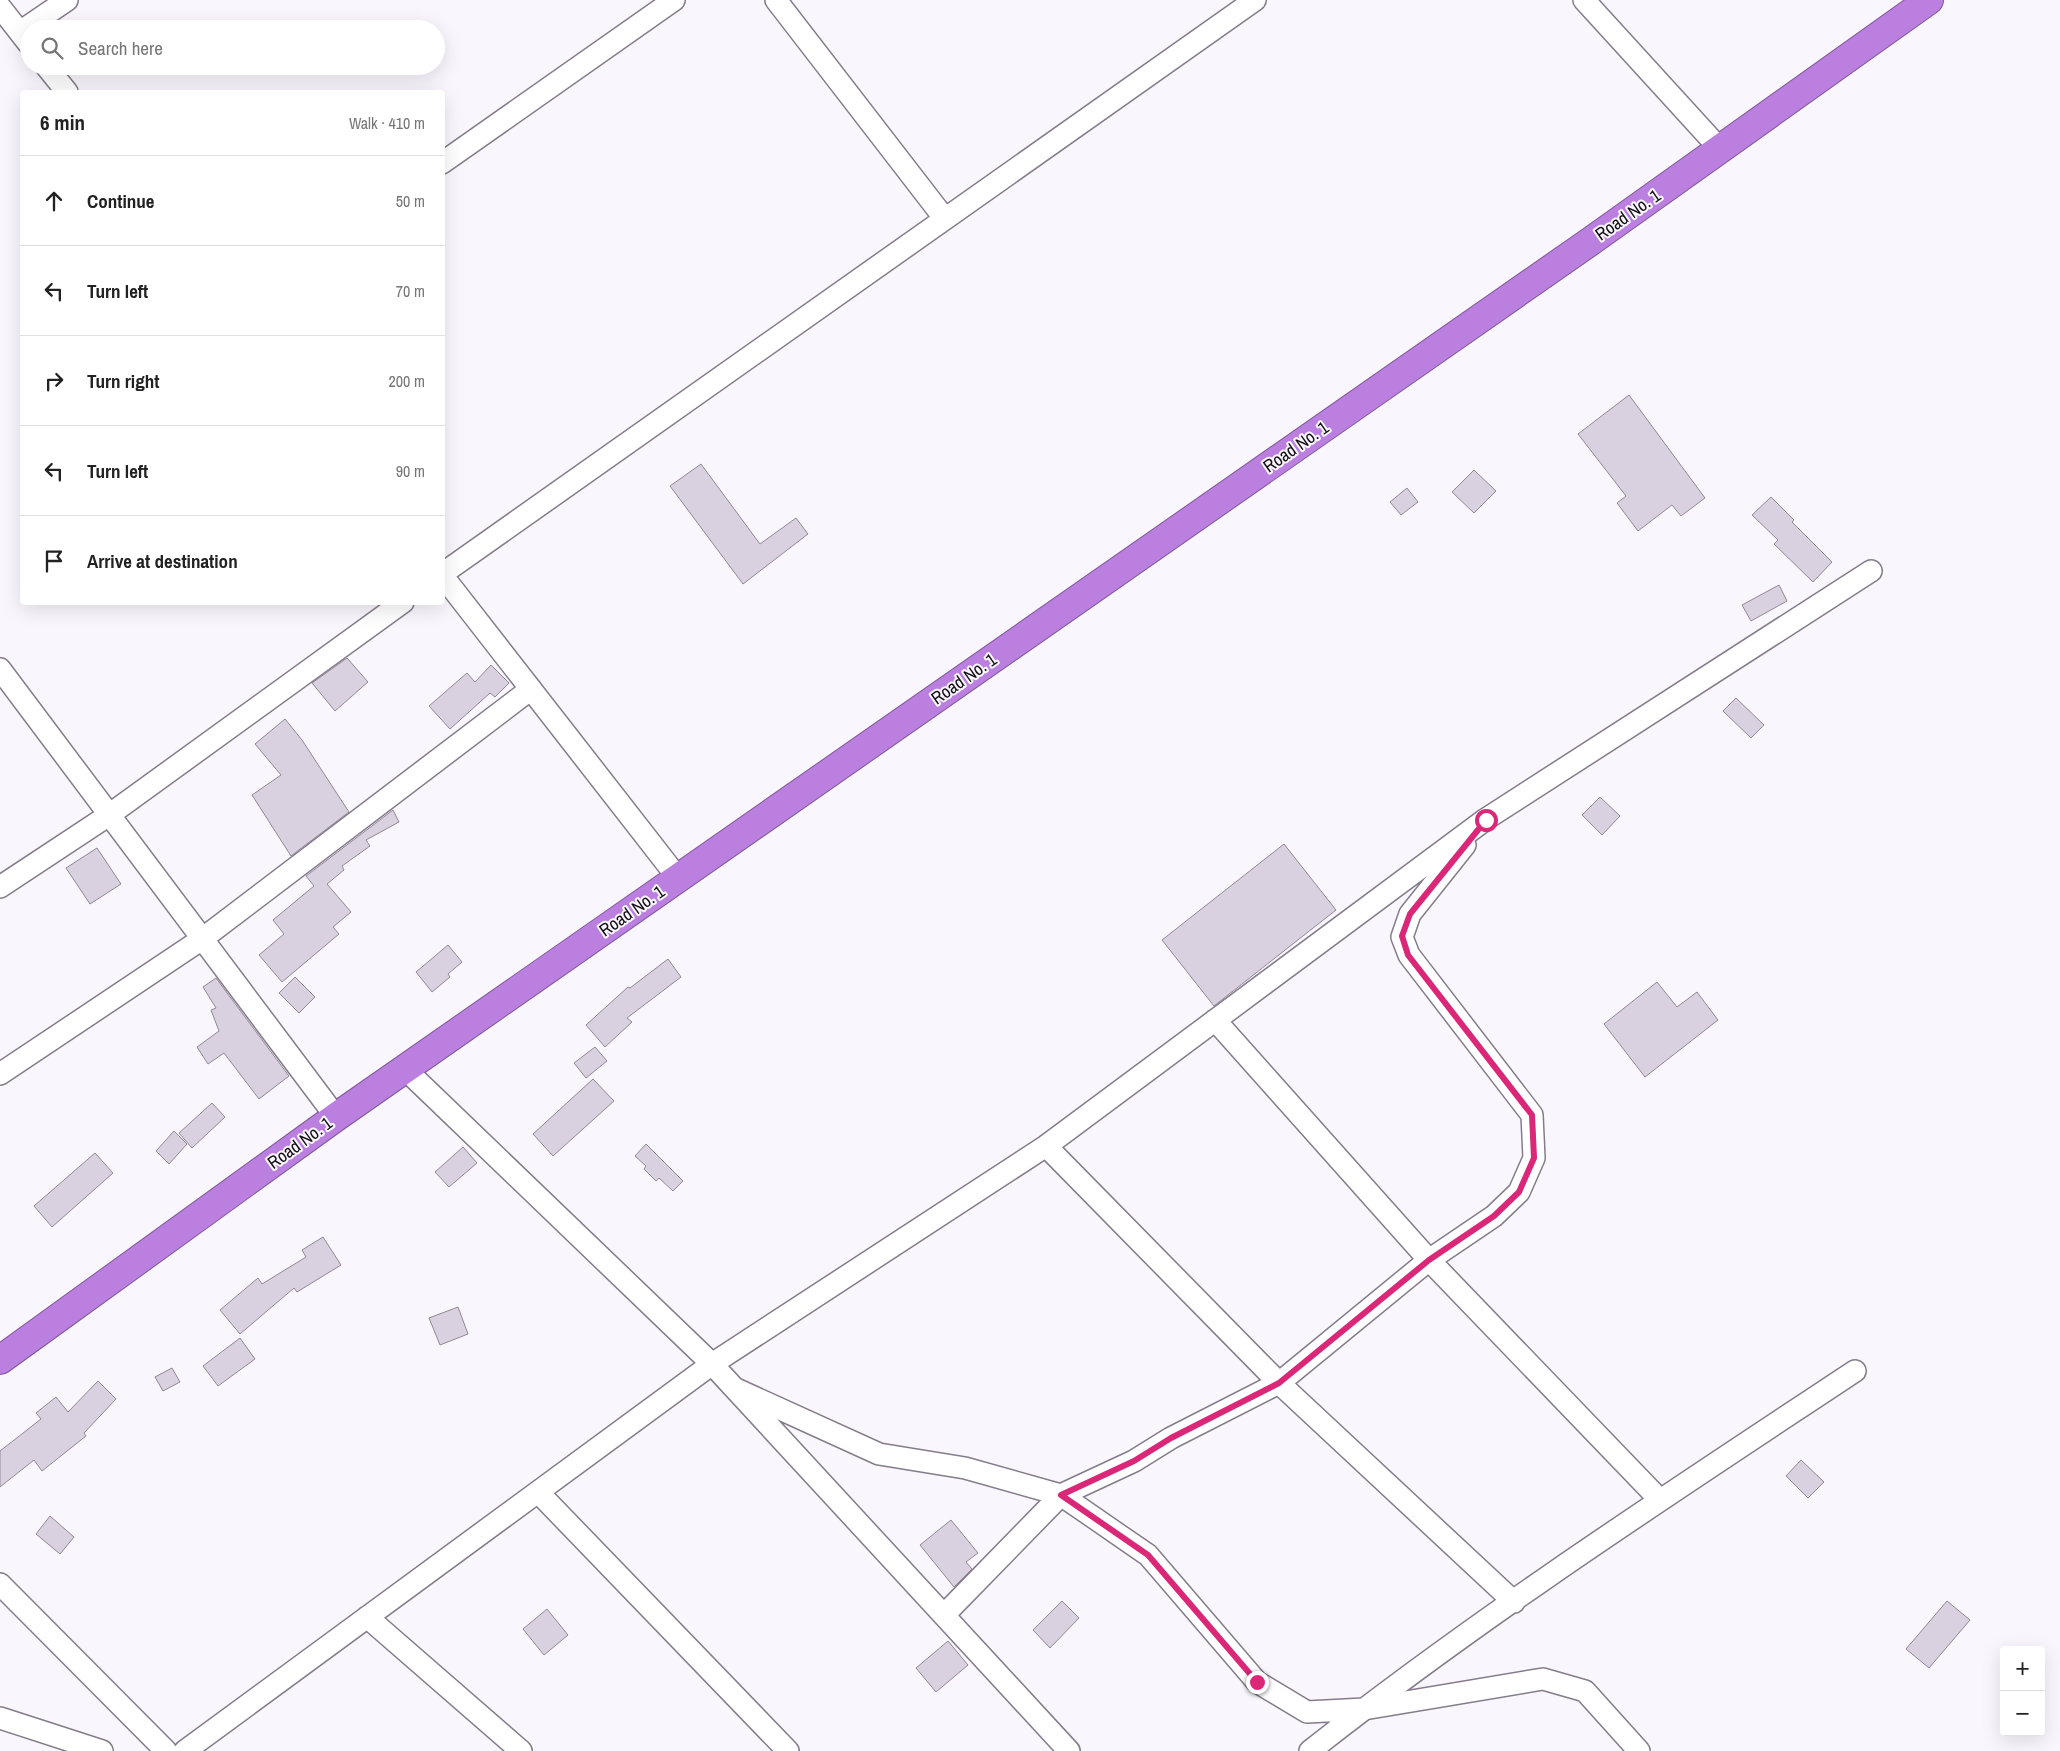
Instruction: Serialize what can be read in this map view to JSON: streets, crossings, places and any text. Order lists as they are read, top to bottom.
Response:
{
  "streets": {
    "highway": ["Road No. 1"]
  },
  "page": {
    "search": "Search here",
    "heading": ["6 min", "Walk · 410 m"],
    "list": [
      ["Continue", "50 m"],
      ["Turn left", "70 m"],
      ["Turn right", "200 m"],
      ["Turn left", "90 m"],
      "Arrive at destination"
    ],
    "map_buttons": ["+", "−"]
  }
}
